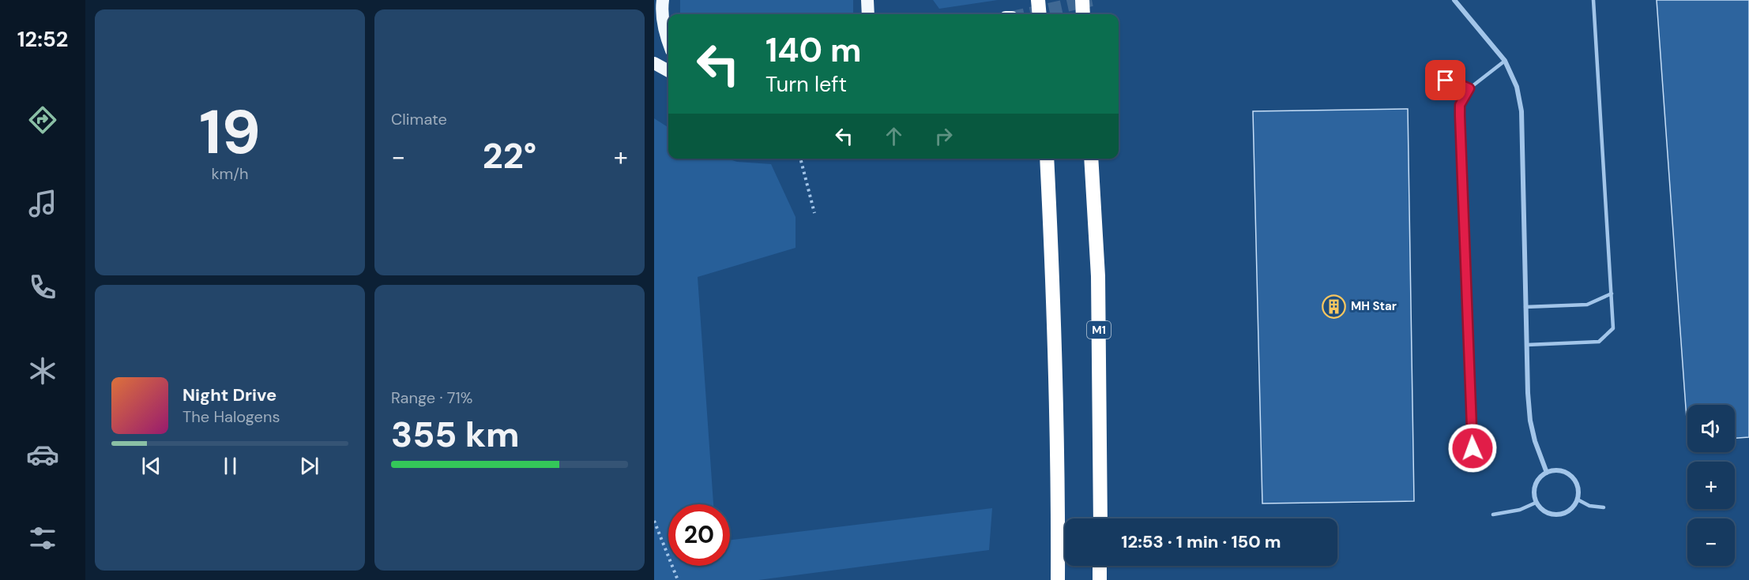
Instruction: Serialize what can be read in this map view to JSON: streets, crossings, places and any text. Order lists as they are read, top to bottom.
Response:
{
  "streets": {
    "highway": ["M1"]
  },
  "places": {
    "building": ["MH Star"]
  },
  "page": {
    "tabs": "12:52",
    "tile": [
      ["19", "km/h"],
      "Climate",
      ["Range · 71%", "355 km"]
    ],
    "turn": ["140 m", "Turn left"],
    "heat": ["−", "22°", "+"],
    "song": ["Night Drive", "The Halogens"],
    "map_buttons": ["+", "−"],
    "limit": "20",
    "trip": "12:53 · 1 min · 150 m"
  }
}
